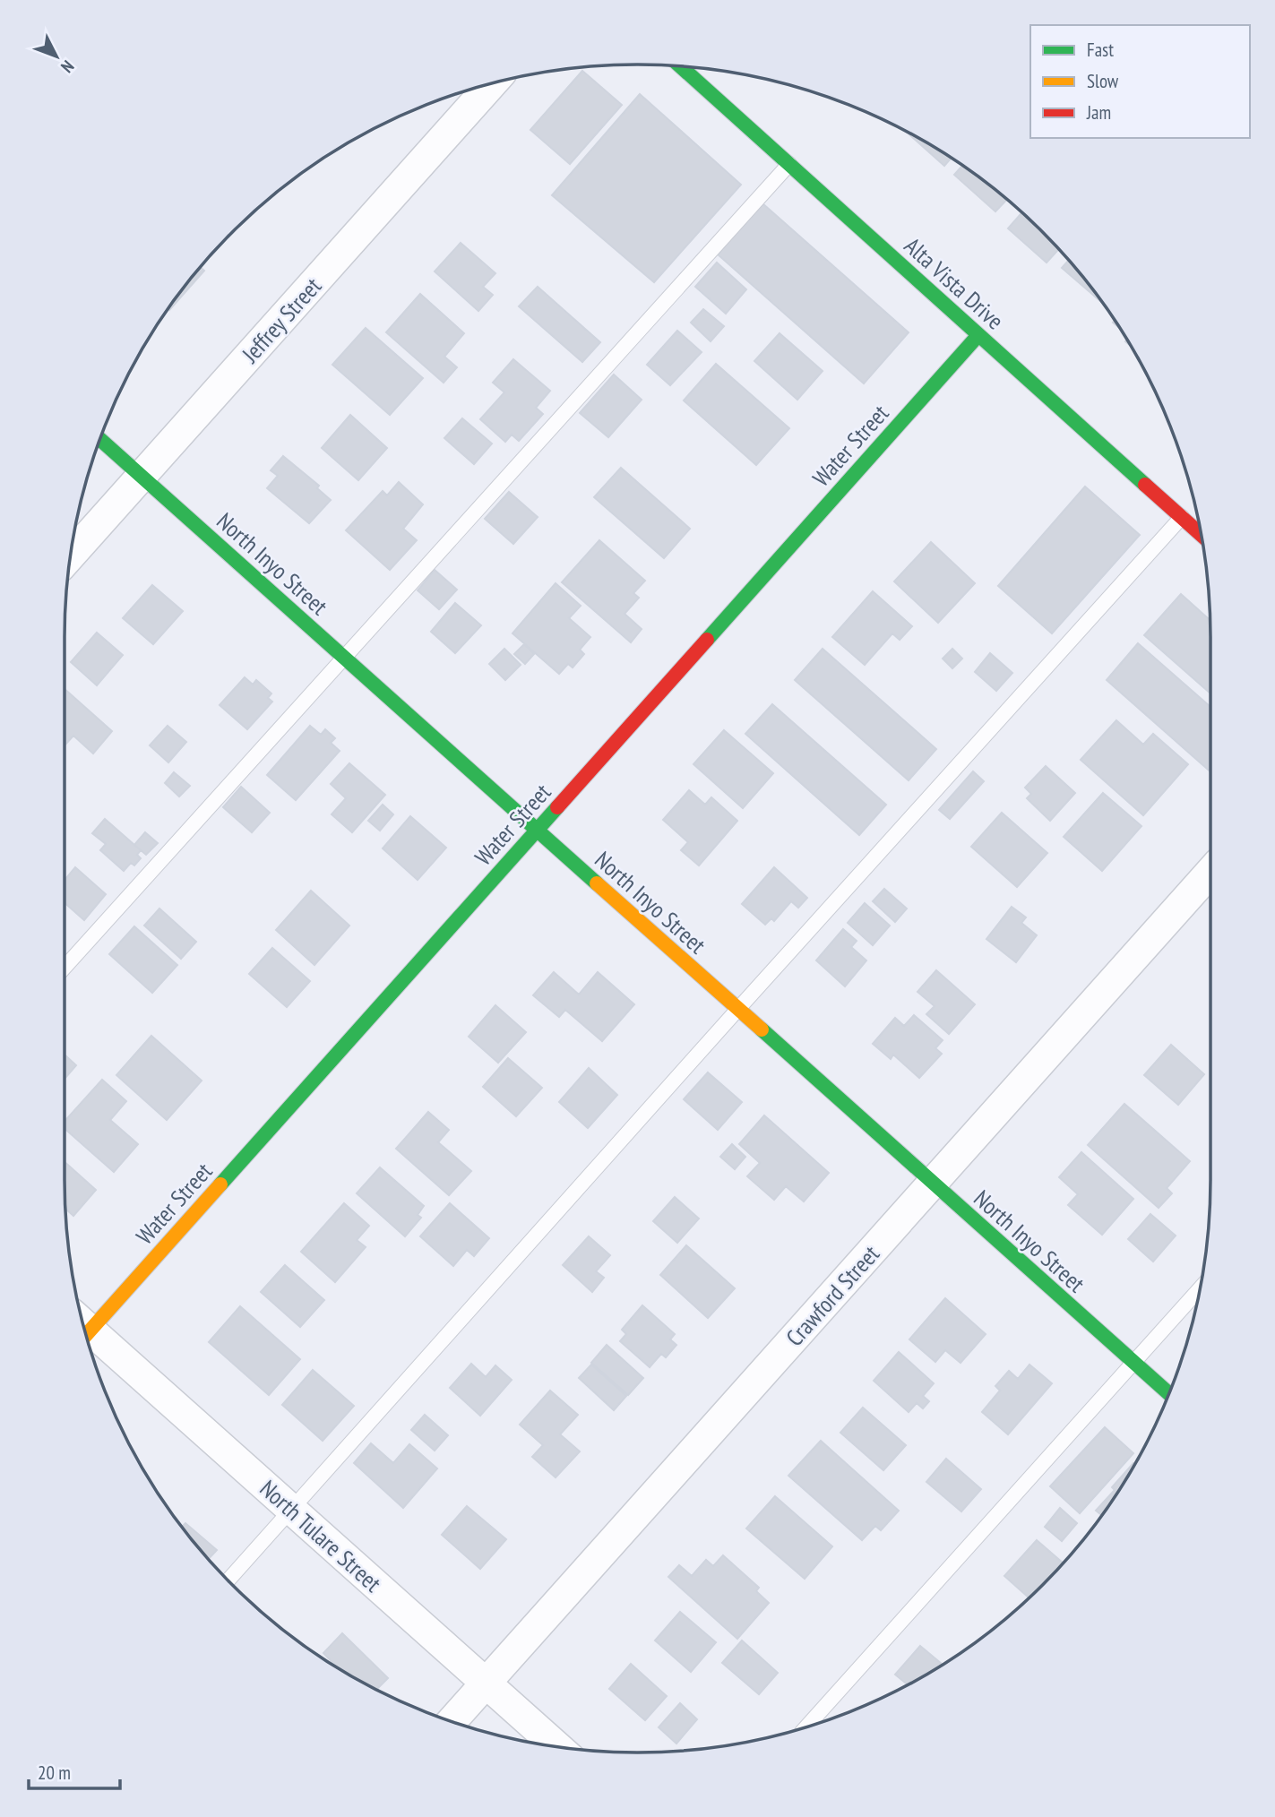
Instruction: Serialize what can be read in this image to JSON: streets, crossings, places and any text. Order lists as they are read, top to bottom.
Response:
{
  "streets": {
    "street": [
      "Alta Vista Drive",
      "Jeffrey Street",
      "Water Street",
      "North Inyo Street",
      "Crawford Street",
      "North Tulare Street"
    ]
  },
  "crossings": [
    ["Alta Vista Drive", "Water Street"],
    ["Jeffrey Street", "North Inyo Street"],
    ["Water Street", "North Inyo Street"],
    ["North Inyo Street", "Crawford Street"],
    ["Crawford Street", "North Tulare Street"]
  ],
  "legend": ["Fast", "Slow", "Jam"],
  "scale_bar": "20 m",
  "north": "bottom right"
}
